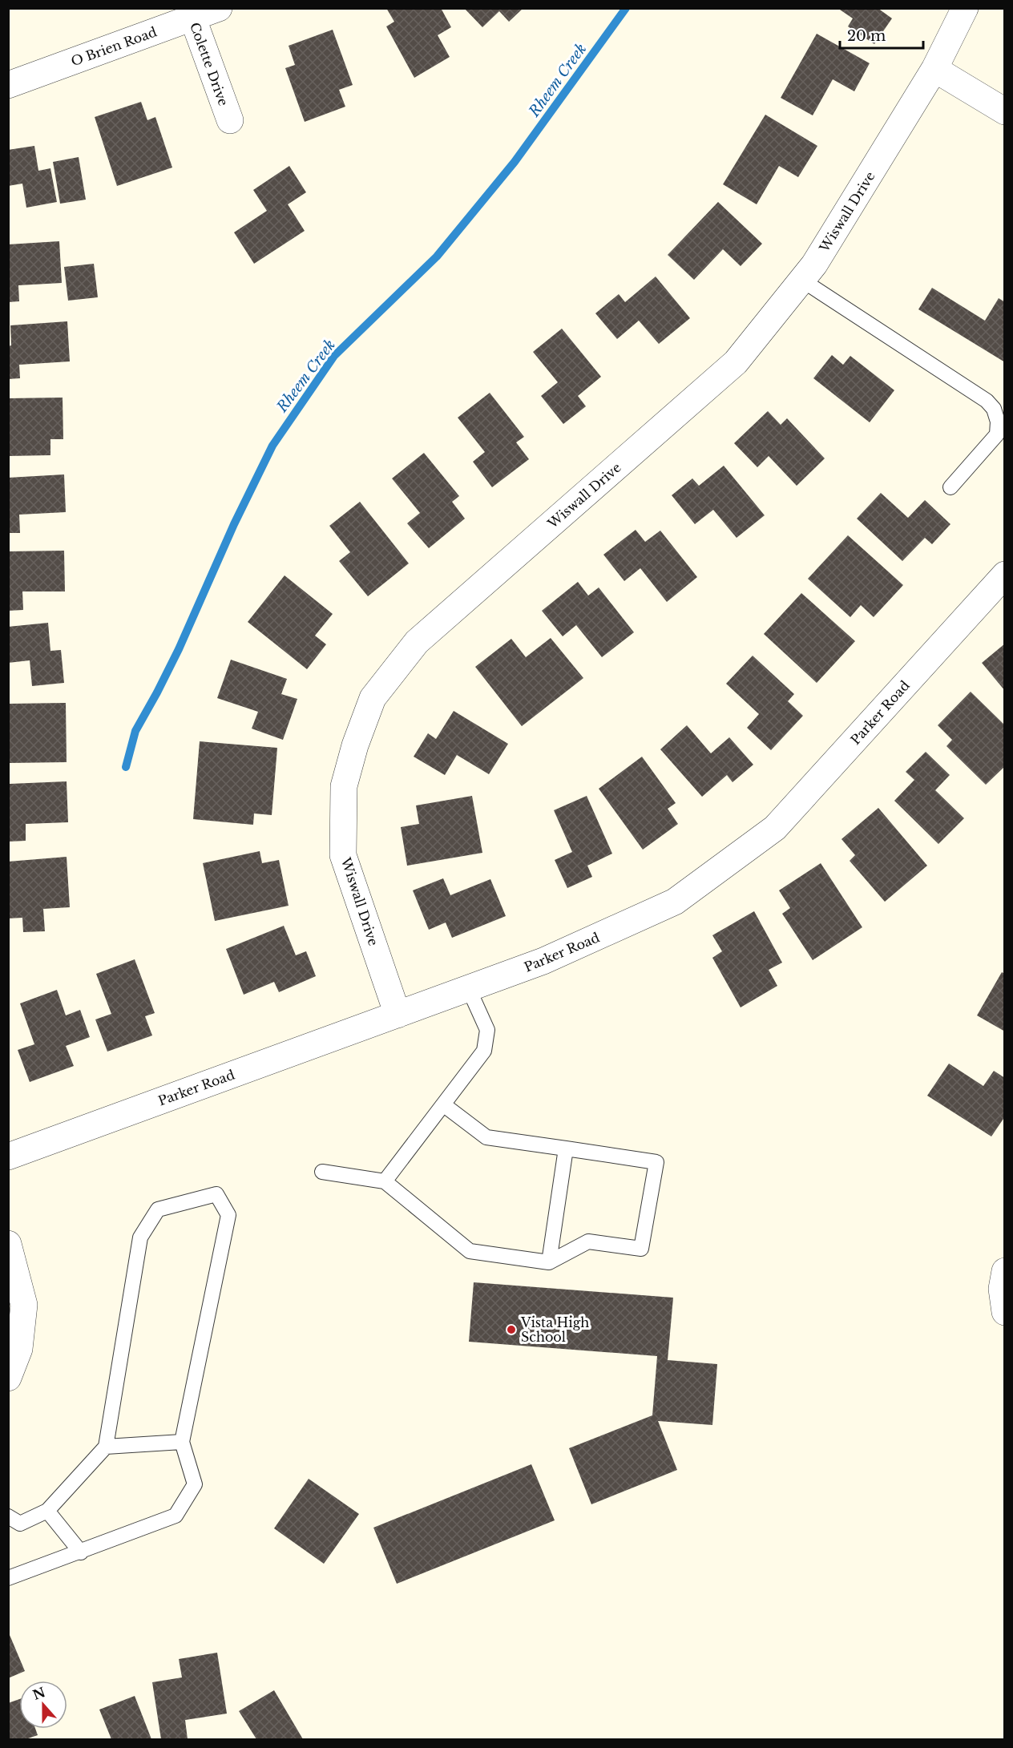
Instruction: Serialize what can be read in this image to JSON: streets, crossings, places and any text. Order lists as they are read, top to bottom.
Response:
{
  "streets": {
    "street": [
      "O Brien Road",
      "Colette Drive",
      "Wiswall Drive",
      "Parker Road"
    ]
  },
  "crossings": [
    ["O Brien Road", "Colette Drive"],
    ["Wiswall Drive", "Parker Road"]
  ],
  "water": ["Rheem Creek"],
  "places": ["Vista High School"],
  "scale_bar": "20 m",
  "north": "top"
}
